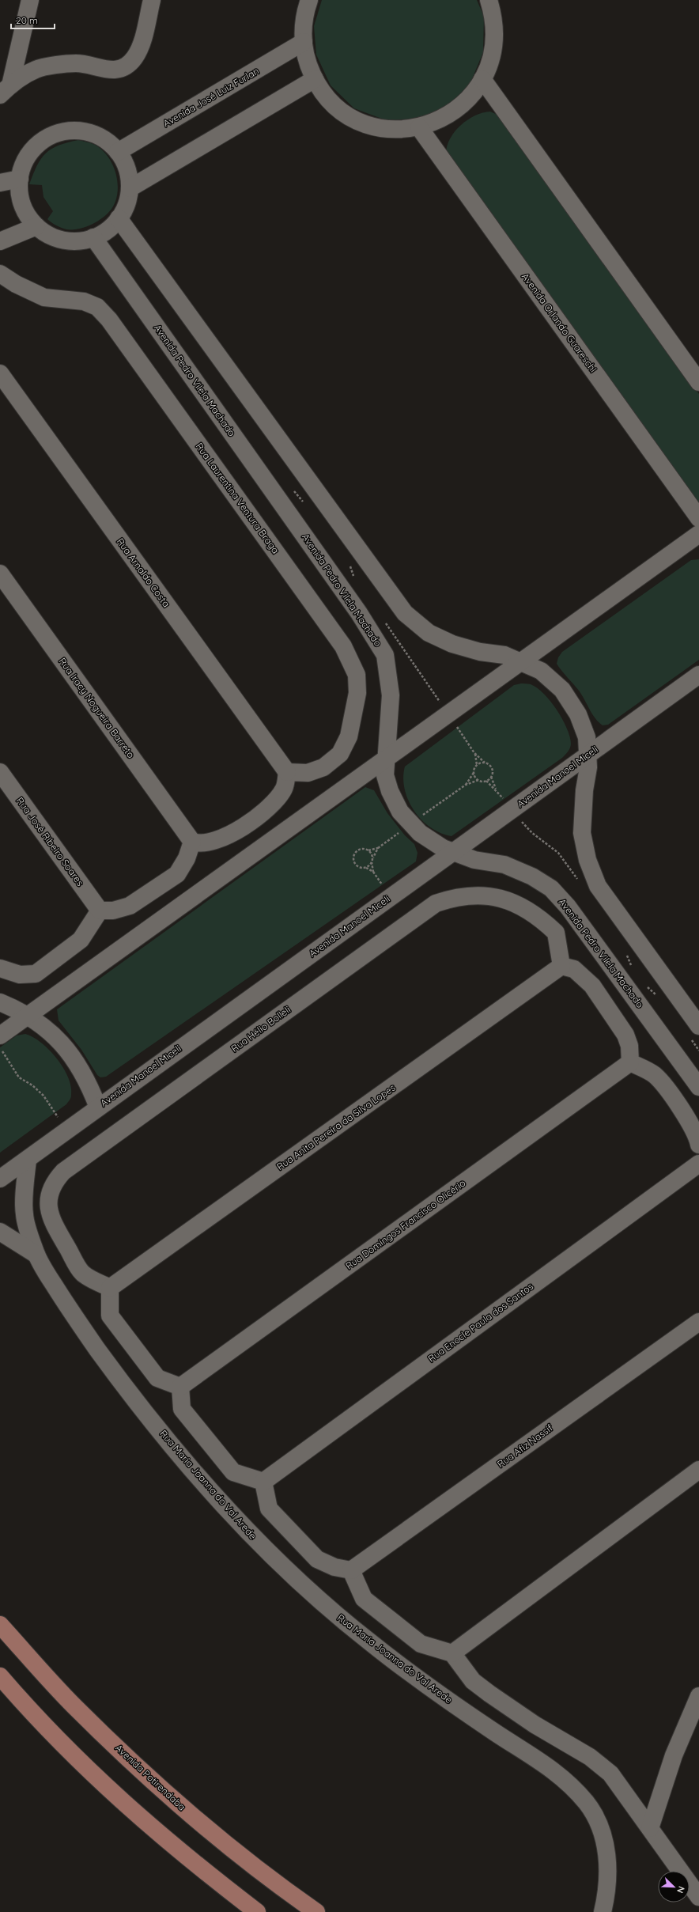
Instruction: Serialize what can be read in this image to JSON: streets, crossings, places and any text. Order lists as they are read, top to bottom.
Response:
{
  "streets": {
    "main road": ["Avenida Potirendaba"],
    "street": [
      "Avenida José Luiz Furlan",
      "Avenida Orlando Guareschi",
      "Avenida Pedro Vilela Machado",
      "Rua Laurentina Ventura Braga",
      "Rua Arnaldo Costa",
      "Rua Iracy Nogueira Barreto",
      "Avenida Manoel Miceli",
      "Rua José Ribeiro Soares",
      "Rua Hélio Bolleli",
      "Rua Anita Pereira da Silva Lopes",
      "Rua Domingos Francisco Olicério",
      "Rua Enocle Paula dos Santos",
      "Rua Afiz Nassif",
      "Rua Maria Joanna do Val Arede"
    ]
  },
  "crossings": [
    ["Avenida José Luiz Furlan", "Avenida Pedro Vilela Machado"],
    ["Avenida Pedro Vilela Machado", "Avenida Manoel Miceli"],
    ["Rua Laurentina Ventura Braga", "Rua Arnaldo Costa"],
    ["Avenida Manoel Miceli", "Rua Maria Joanna do Val Arede"],
    ["Rua Hélio Bolleli", "Rua Anita Pereira da Silva Lopes"]
  ],
  "scale_bar": "20 m",
  "north": "bottom right"
}
